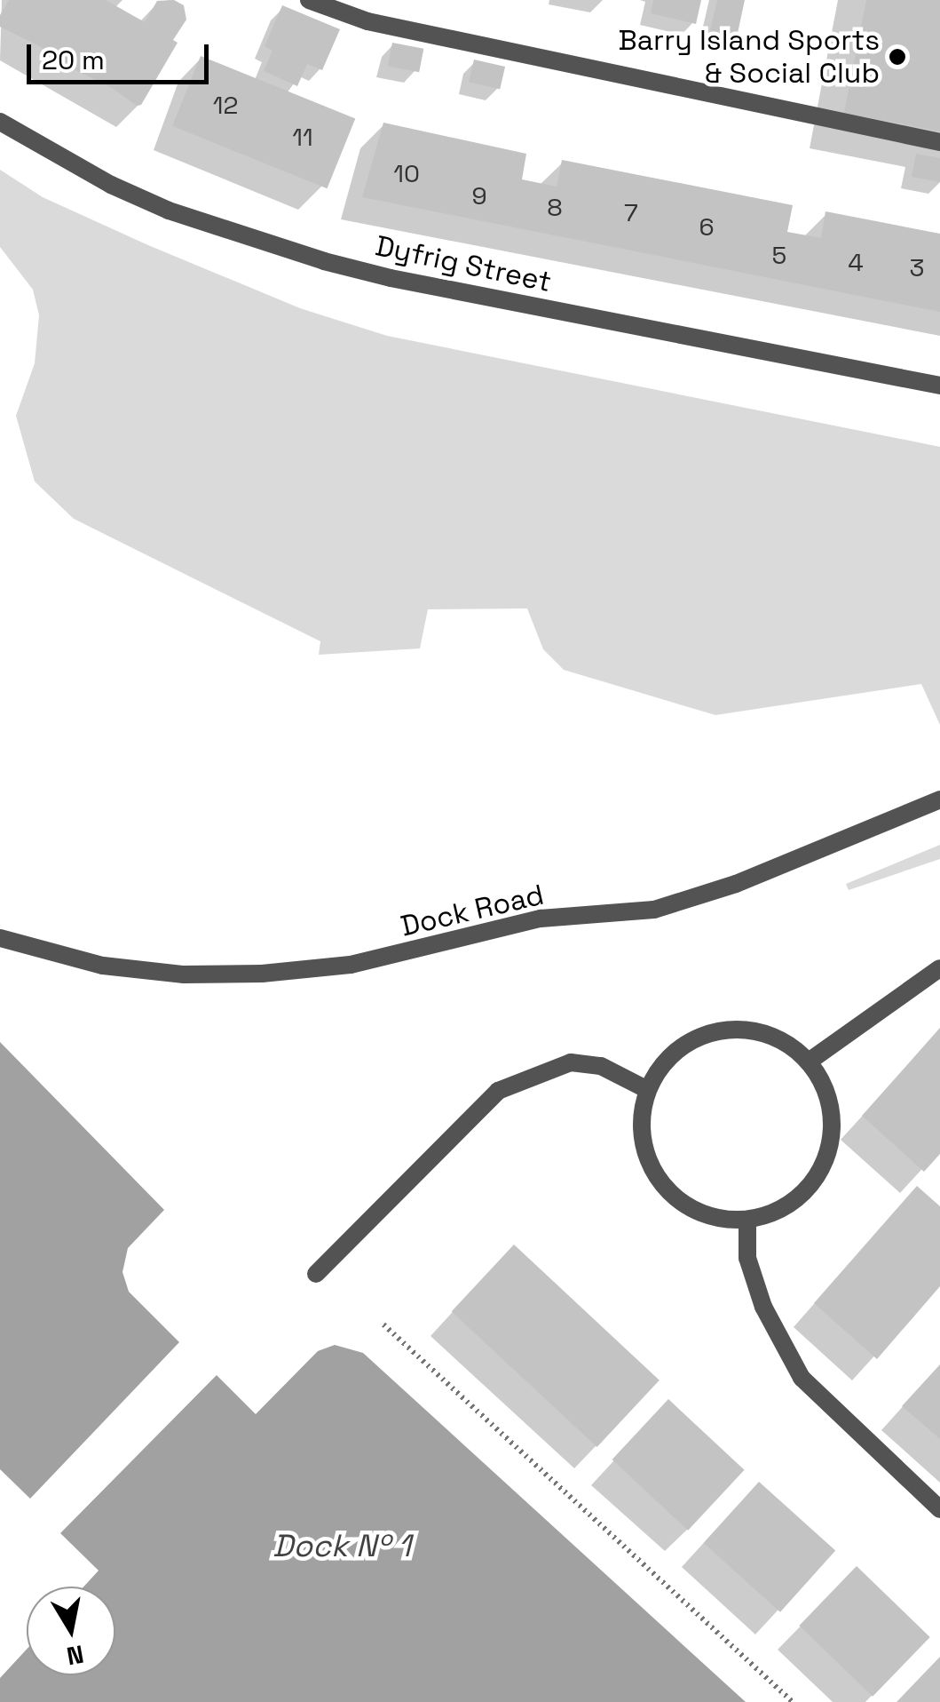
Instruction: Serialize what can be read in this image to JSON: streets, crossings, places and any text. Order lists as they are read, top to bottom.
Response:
{
  "streets": {
    "street": ["Dyfrig Street", "Dock Road"]
  },
  "water": ["Dock Nº 1"],
  "places": ["Barry Island Sports & Social Club"],
  "house_numbers": [
    "12",
    "11",
    "10",
    "9",
    "8",
    "7",
    "6",
    "5",
    "4",
    "3"
  ],
  "scale_bar": "20 m",
  "north": "bottom"
}
